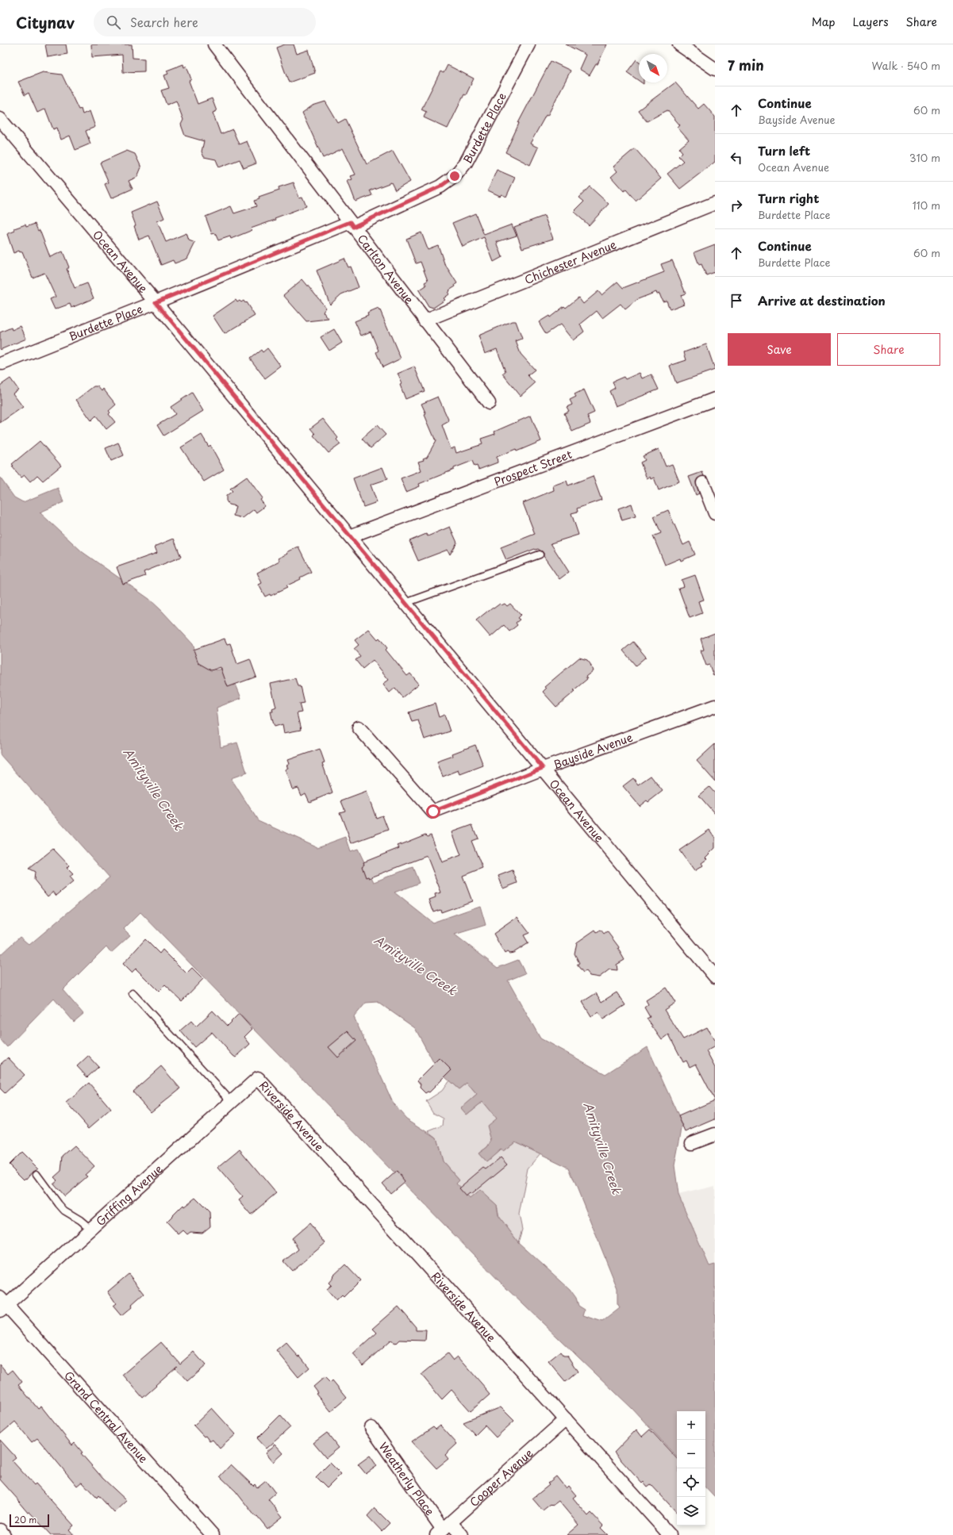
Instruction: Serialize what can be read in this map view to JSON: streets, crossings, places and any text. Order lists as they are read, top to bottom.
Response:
{
  "streets": {
    "street": [
      "Burdette Place",
      "Ocean Avenue",
      "Chichester Avenue",
      "Carlton Avenue",
      "Prospect Street",
      "Bayside Avenue",
      "Riverside Avenue",
      "Griffing Avenue",
      "Grand Central Avenue",
      "Cooper Avenue",
      "Weatherly Place"
    ]
  },
  "crossings": [
    ["Burdette Place", "Ocean Avenue"],
    ["Burdette Place", "Carlton Avenue"],
    ["Ocean Avenue", "Prospect Street"],
    ["Ocean Avenue", "Bayside Avenue"],
    ["Chichester Avenue", "Carlton Avenue"],
    ["Riverside Avenue", "Griffing Avenue"],
    ["Riverside Avenue", "Cooper Avenue"],
    ["Griffing Avenue", "Grand Central Avenue"],
    ["Cooper Avenue", "Weatherly Place"]
  ],
  "water": ["Amityville Creek"],
  "scale_bar": "20 m",
  "north": "bottom right",
  "page": {
    "header": "Citynav",
    "search": "Search here",
    "nav": ["Map", "Layers", "Share"],
    "heading": ["7 min", "Walk · 540 m"],
    "list": [
      ["Continue", "Bayside Avenue", "60 m"],
      ["Turn left", "Ocean Avenue", "310 m"],
      ["Turn right", "Burdette Place", "110 m"],
      ["Continue", "Burdette Place", "60 m"],
      "Arrive at destination"
    ],
    "buttons": ["Save", "Share"],
    "map_buttons": ["+", "−"],
    "scale": "20 m"
  }
}
